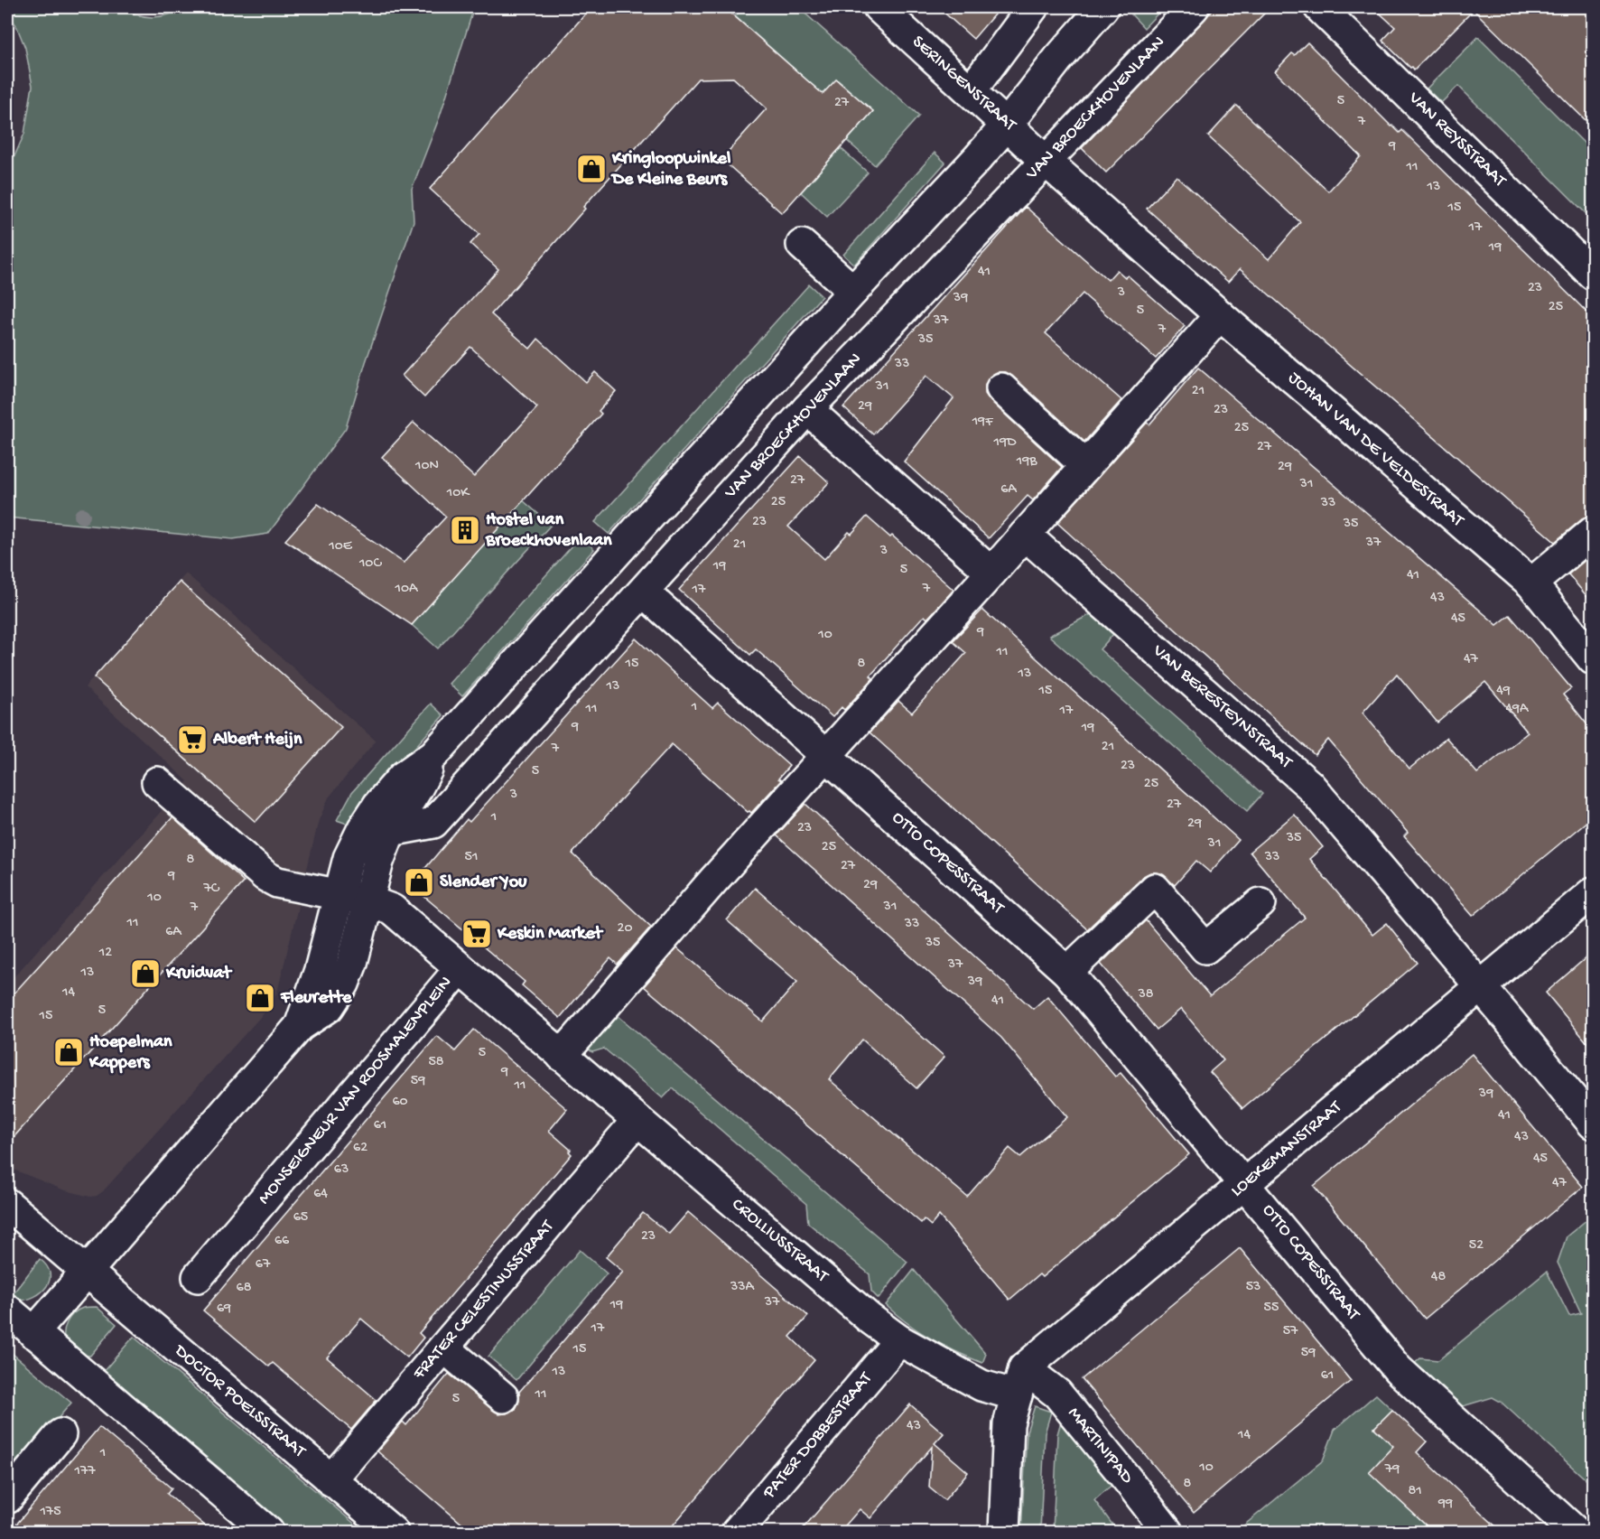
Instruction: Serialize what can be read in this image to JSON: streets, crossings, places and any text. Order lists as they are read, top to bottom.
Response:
{
  "streets": {
    "street": [
      "SERINGENSTRAAT",
      "VAN BROECKHOVENLAAN",
      "VAN REYSSTRAAT",
      "JOHAN VAN DE VELDESTRAAT",
      "VAN BERESTEYNSTRAAT",
      "OTTO COPESSTRAAT",
      "MONSEIGNEUR VAN ROOSMALENPLEIN",
      "LOEKEMANSTRAAT",
      "CROLLIUSSTRAAT",
      "FRATER CELESTINUSSTRAAT",
      "DOCTOR POELSSTRAAT",
      "PATER DOBBESTRAAT",
      "MARTINIPAD"
    ]
  },
  "crossings": [
    ["SERINGENSTRAAT", "VAN BROECKHOVENLAAN"],
    ["SERINGENSTRAAT", "JOHAN VAN DE VELDESTRAAT"],
    ["VAN BROECKHOVENLAAN", "JOHAN VAN DE VELDESTRAAT"],
    ["VAN BROECKHOVENLAAN", "OTTO COPESSTRAAT"],
    ["VAN BERESTEYNSTRAAT", "LOEKEMANSTRAAT"],
    ["OTTO COPESSTRAAT", "LOEKEMANSTRAAT"],
    ["MONSEIGNEUR VAN ROOSMALENPLEIN", "CROLLIUSSTRAAT"],
    ["LOEKEMANSTRAAT", "CROLLIUSSTRAAT"],
    ["LOEKEMANSTRAAT", "MARTINIPAD"],
    ["CROLLIUSSTRAAT", "FRATER CELESTINUSSTRAAT"],
    ["CROLLIUSSTRAAT", "PATER DOBBESTRAAT"],
    ["CROLLIUSSTRAAT", "MARTINIPAD"],
    ["FRATER CELESTINUSSTRAAT", "DOCTOR POELSSTRAAT"]
  ],
  "places": {
    "shop": [
      "Kringloopwinkel De Kleine Beurs",
      "Slender You",
      "Kruidvat",
      "Fleurette",
      "Hoepelman Kappers"
    ],
    "building": ["Hostel van Broeckhovenlaan"],
    "supermarket": ["Albert Heijn", "Keskin Market"]
  },
  "house_numbers": [
    "5",
    "27",
    "7",
    "9",
    "11",
    "13",
    "15",
    "17",
    "19",
    "41",
    "23",
    "3",
    "39",
    "25",
    "5",
    "37",
    "7",
    "35",
    "33",
    "31",
    "21",
    "29",
    "23",
    "19F",
    "25",
    "19D",
    "27",
    "19B",
    "10N",
    "29",
    "27",
    "31",
    "6A",
    "10K",
    "25",
    "33",
    "23",
    "35",
    "37",
    "21",
    "10E",
    "3",
    "10C",
    "19",
    "5",
    "41",
    "10A",
    "7",
    "17",
    "43",
    "45",
    "9",
    "10",
    "11",
    "47",
    "15",
    "8",
    "13",
    "13",
    "15",
    "49",
    "1",
    "11",
    "49A",
    "17",
    "9",
    "19",
    "21",
    "7",
    "23",
    "5",
    "25",
    "3",
    "27",
    "1",
    "29",
    "23",
    "35",
    "31",
    "25",
    "51",
    "33",
    "8",
    "27",
    "9",
    "29",
    "7C",
    "10",
    "31",
    "7",
    "11",
    "33",
    "20",
    "6A",
    "35",
    "12",
    "37",
    "13",
    "39",
    "14",
    "38",
    "41",
    "5",
    "15",
    "5",
    "58",
    "9",
    "59",
    "11",
    "39",
    "60",
    "41",
    "61",
    "43",
    "62",
    "45",
    "63",
    "47",
    "64",
    "65",
    "23",
    "66",
    "52",
    "67",
    "48",
    "33A",
    "53",
    "68",
    "37",
    "19",
    "55",
    "69",
    "17",
    "57",
    "15",
    "59",
    "13",
    "61",
    "11",
    "5",
    "43",
    "14",
    "1",
    "10",
    "79",
    "177",
    "8",
    "81",
    "99",
    "175"
  ]
}
